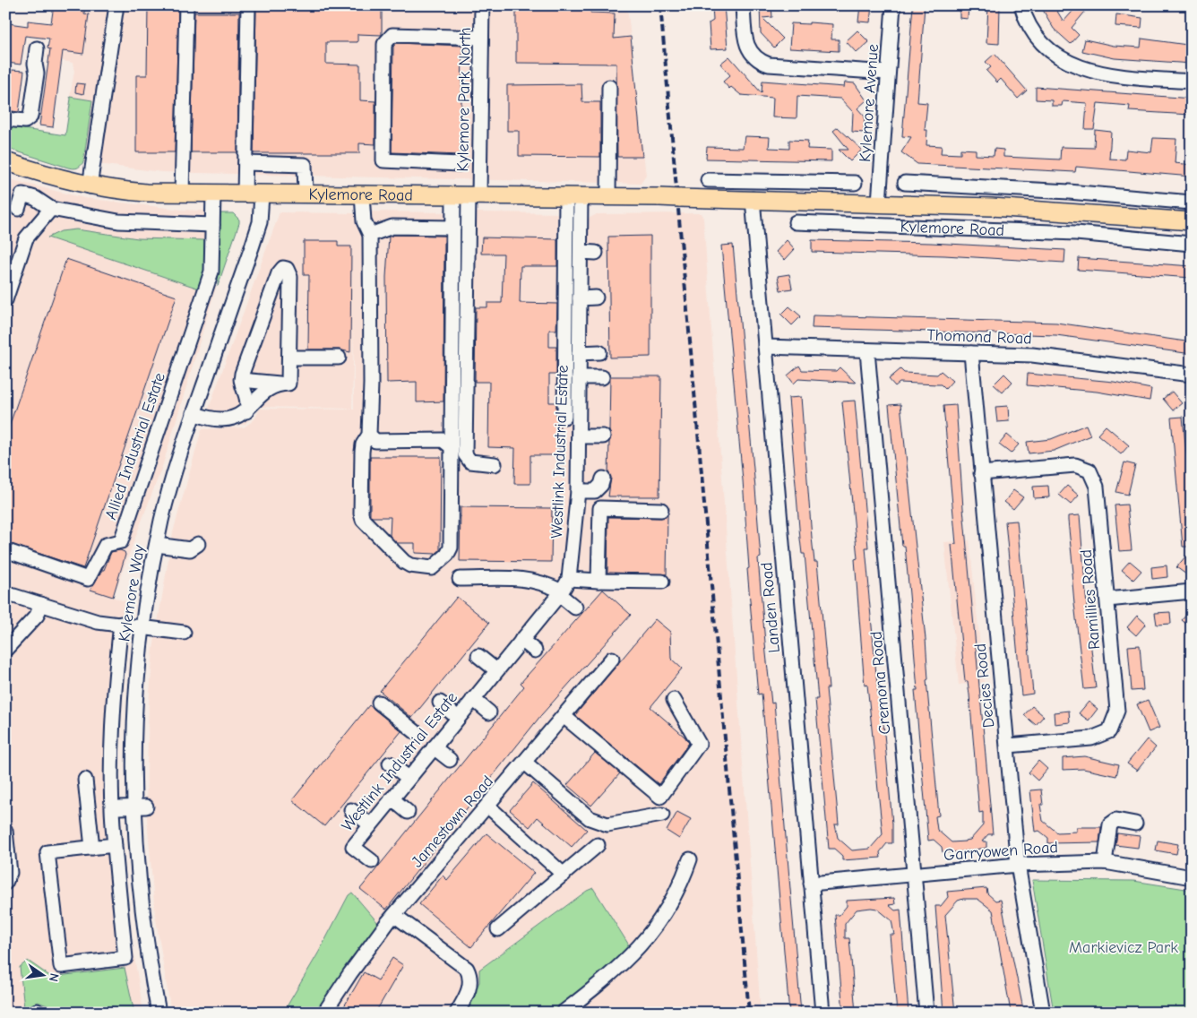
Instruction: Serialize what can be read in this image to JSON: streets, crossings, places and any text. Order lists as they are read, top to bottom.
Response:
{
  "streets": {
    "main road": ["Kylemore Road"],
    "street": [
      "Kylemore Park North",
      "Kylemore Avenue",
      "Thomond Road",
      "Allied Industrial Estate",
      "Westlink Industrial Estate",
      "Kylemore Way",
      "Ramillies Road",
      "Landen Road",
      "Cremona Road",
      "Decies Road",
      "Jamestown Road",
      "Garryowen Road"
    ]
  },
  "crossings": [
    ["Kylemore Park North", "Kylemore Road"],
    ["Kylemore Avenue", "Kylemore Road"],
    ["Kylemore Road", "Westlink Industrial Estate"],
    ["Kylemore Road", "Kylemore Way"],
    ["Kylemore Road", "Landen Road"],
    ["Thomond Road", "Landen Road"],
    ["Thomond Road", "Cremona Road"],
    ["Thomond Road", "Decies Road"],
    ["Ramillies Road", "Decies Road"],
    ["Landen Road", "Garryowen Road"],
    ["Cremona Road", "Garryowen Road"],
    ["Decies Road", "Garryowen Road"]
  ],
  "parks": ["Markievicz Park"],
  "north": "right"
}
